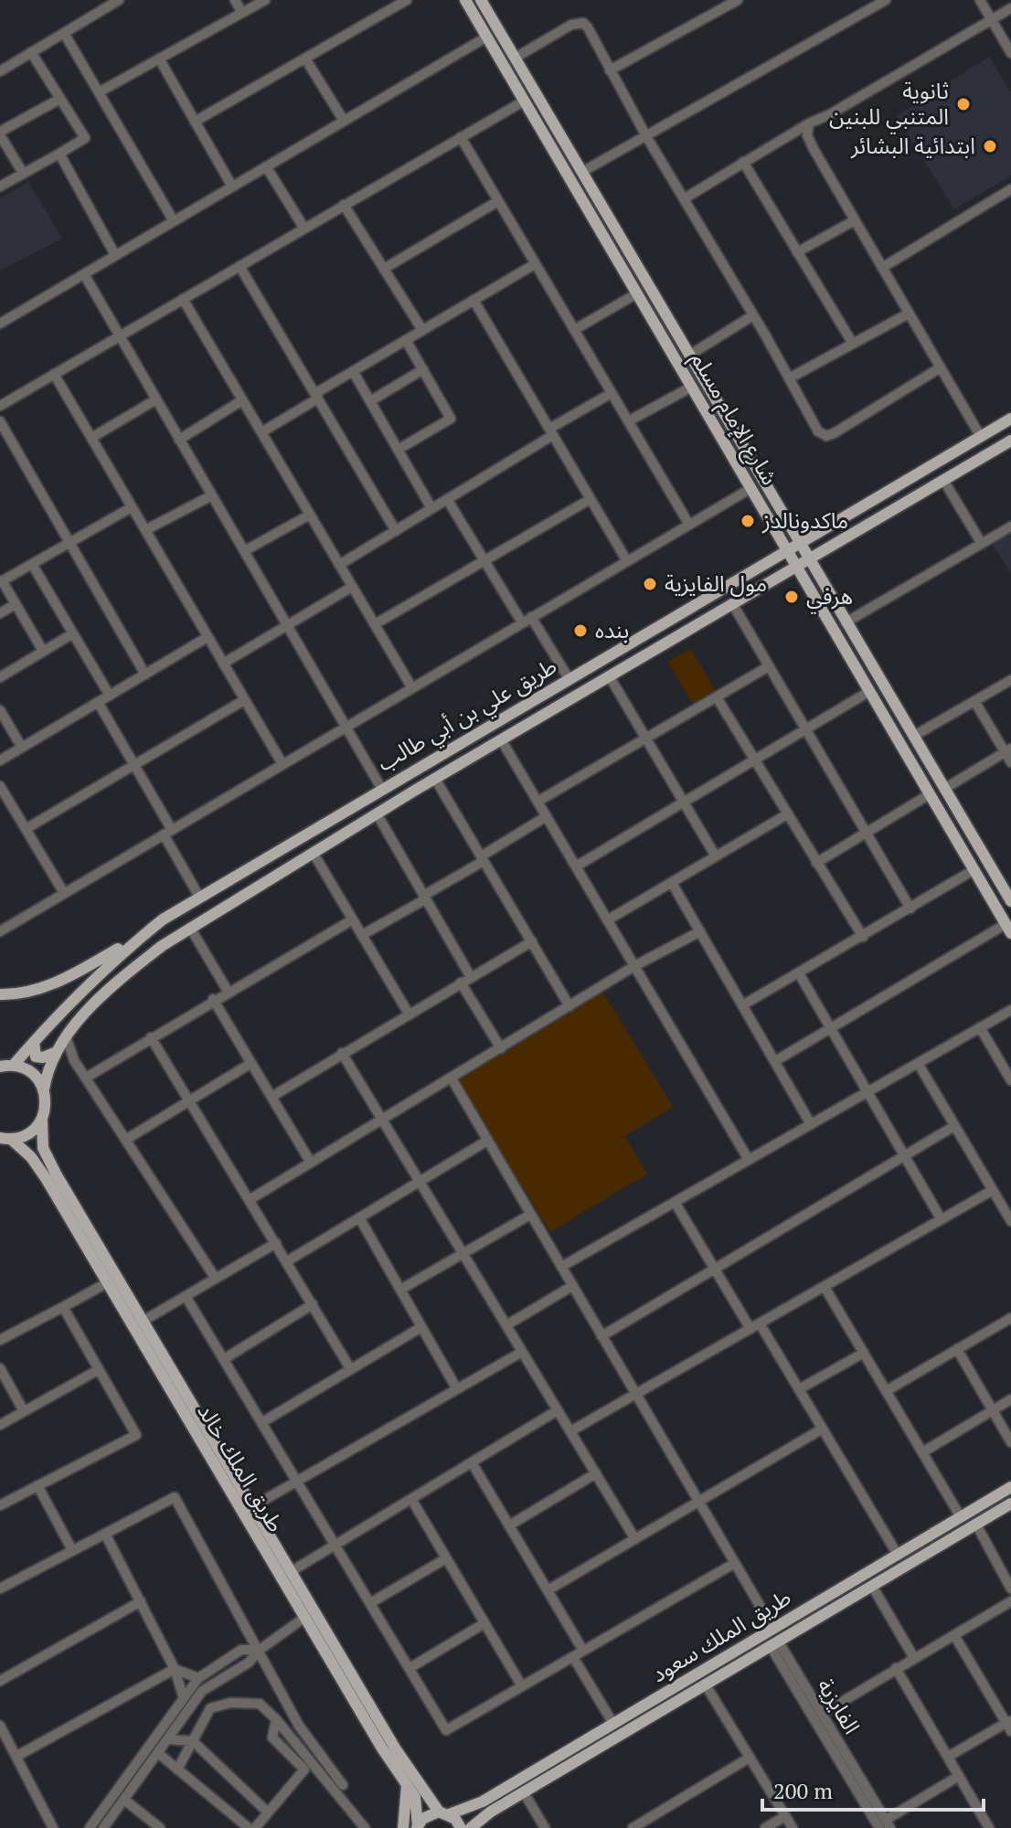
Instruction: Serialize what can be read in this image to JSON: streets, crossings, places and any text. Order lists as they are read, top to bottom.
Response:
{
  "streets": {
    "main road": [
      "شارع الإمام مسلم",
      "طريق علي بن أبي طالب",
      "طريق الملك خالد",
      "طريق الملك سعود"
    ],
    "street": ["الفايزية"]
  },
  "crossings": [
    ["شارع الإمام مسلم", "طريق علي بن أبي طالب"],
    ["طريق علي بن أبي طالب", "طريق الملك خالد"],
    ["طريق الملك خالد", "طريق الملك سعود"],
    ["طريق الملك سعود", "الفايزية"]
  ],
  "places": [
    "ثانوية المتنبي للبنين",
    "ابتدائية البشائر",
    "ماكدونالدز",
    "مول الفايزية",
    "هرفي",
    "بنده"
  ],
  "scale_bar": "200 m"
}
